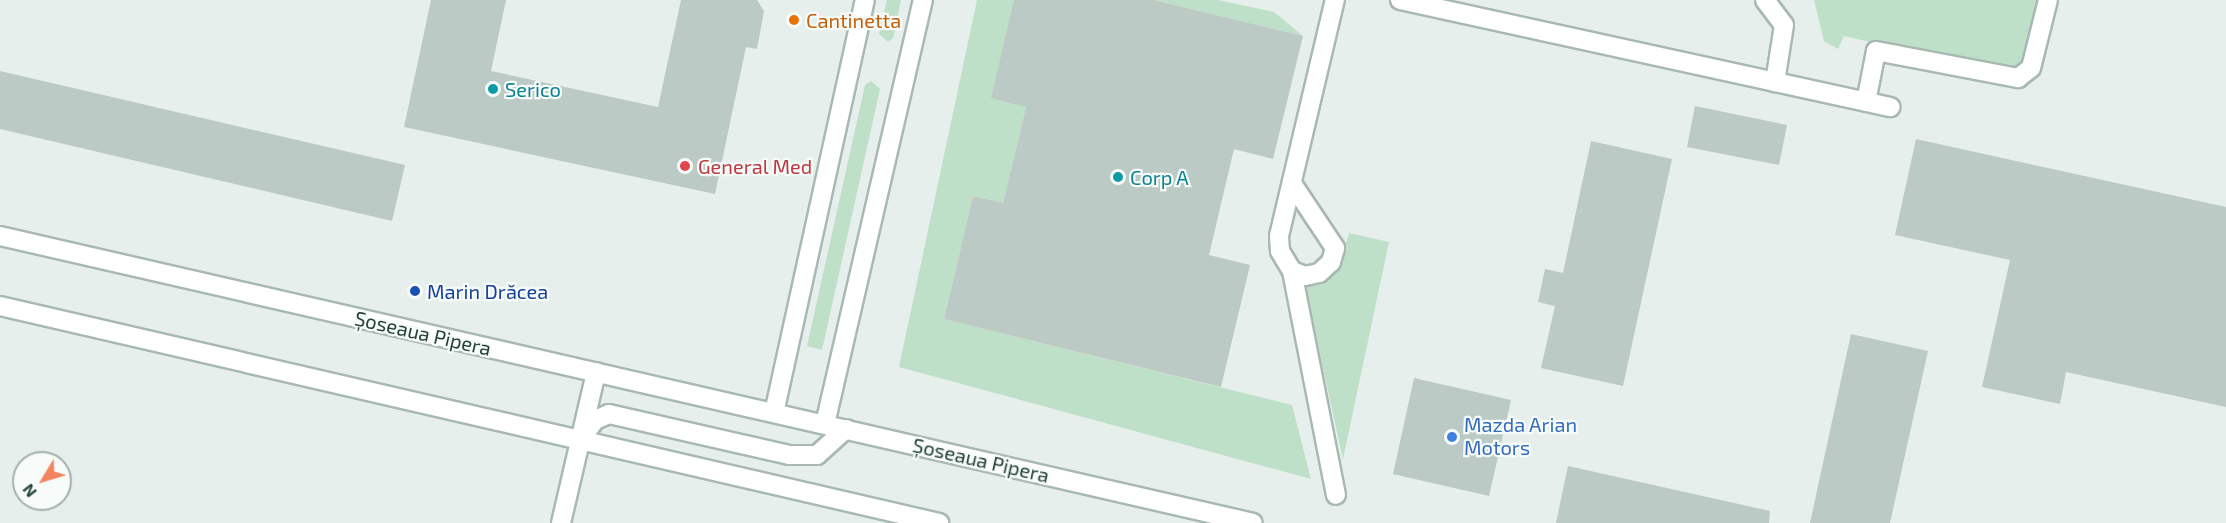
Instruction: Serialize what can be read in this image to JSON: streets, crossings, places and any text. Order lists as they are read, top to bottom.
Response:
{
  "streets": {
    "main road": ["Șoseaua Pipera"]
  },
  "places": [
    "Cantinetta",
    "Serico",
    "General Med",
    "Corp A",
    "Marin Drăcea",
    "Mazda Arian Motors"
  ],
  "north": "bottom left"
}
